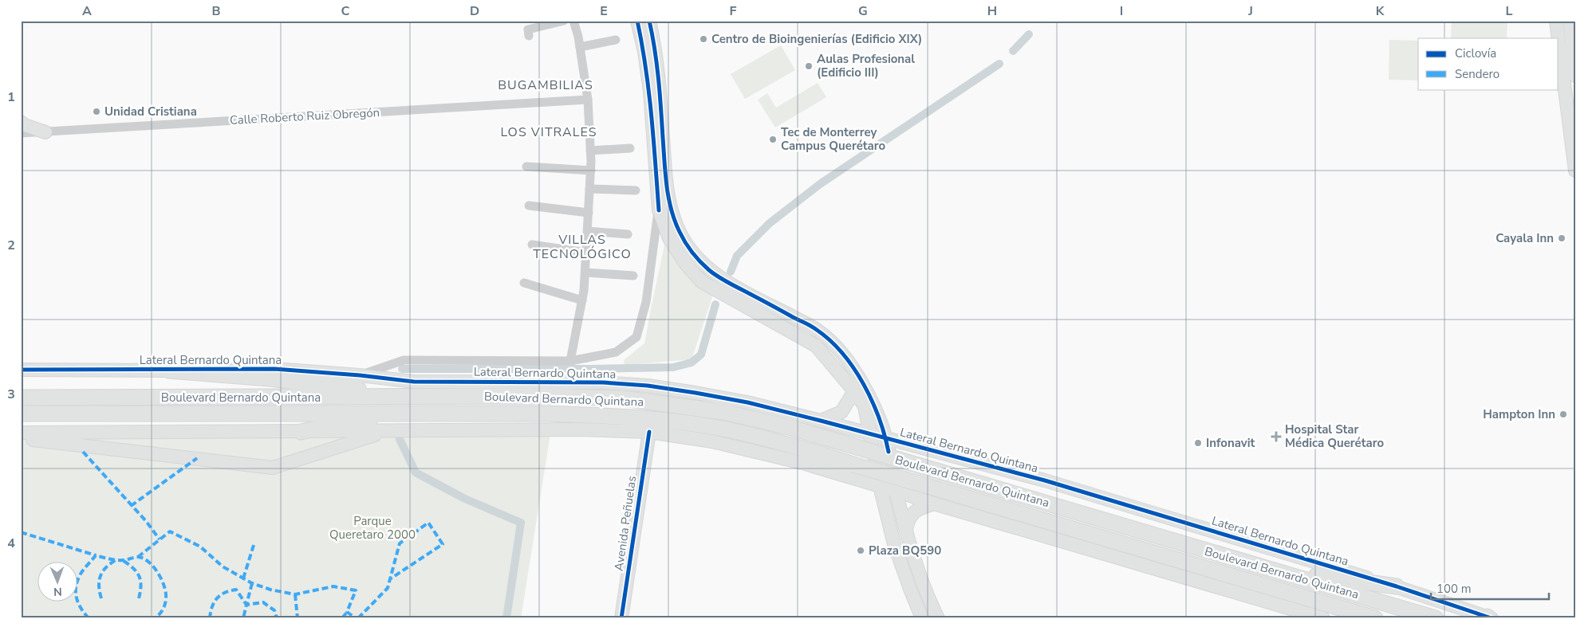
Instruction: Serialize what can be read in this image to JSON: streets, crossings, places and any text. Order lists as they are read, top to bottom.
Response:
{
  "streets": {
    "main road": ["Boulevard Bernardo Quintana"],
    "street": ["Calle Roberto Ruiz Obregón", "Lateral Bernardo Quintana", "Avenida Peñuelas"]
  },
  "crossings": [
    ["Lateral Bernardo Quintana", "Boulevard Bernardo Quintana"]
  ],
  "districts": ["BUGAMBILIAS", "LOS VITRALES", "VILLAS TECNOLÓGICO"],
  "parks": ["Parque Queretaro 2000"],
  "places": {
    "other": [
      "Centro de Bioingenierías (Edificio XIX)",
      "Aulas Profesional (Edificio III)",
      "Unidad Cristiana",
      "Tec de Monterrey Campus Querétaro",
      "Cayala Inn",
      "Hampton Inn",
      "Infonavit",
      "Plaza BQ590"
    ],
    "health": ["Hospital Star Médica Querétaro"]
  },
  "legend": ["Ciclovía", "Sendero"],
  "scale_bar": "100 m",
  "north": "bottom",
  "grid": {
    "columns": [
      "A",
      "B",
      "C",
      "D",
      "E",
      "F",
      "G",
      "H",
      "I",
      "J",
      "K",
      "L"
    ],
    "rows": [
      "1",
      "2",
      "3",
      "4"
    ]
  }
}
